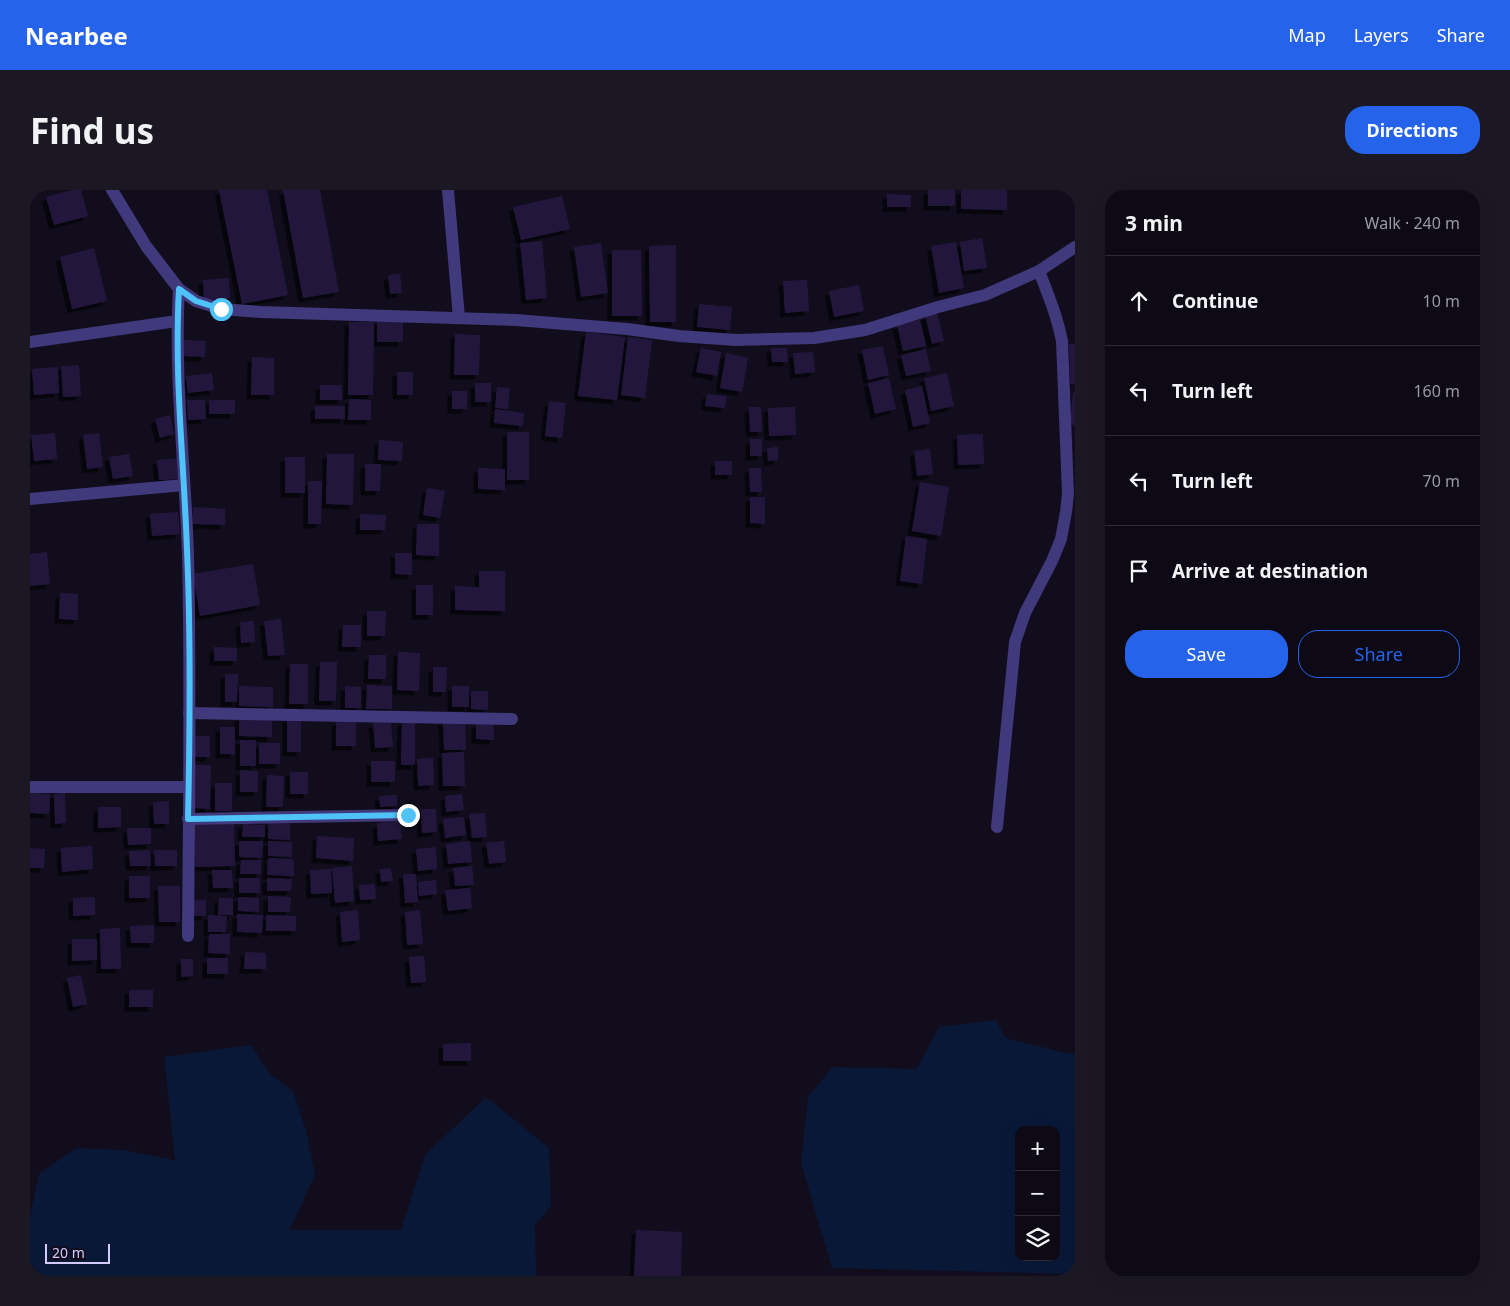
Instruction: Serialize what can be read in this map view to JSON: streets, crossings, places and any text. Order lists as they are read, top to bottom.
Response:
{
  "scale_bar": "20 m",
  "page": {
    "header": "Nearbee",
    "nav": ["Map", "Layers", "Share"],
    "buttons": [
      "Directions",
      ["Save", "Share"]
    ],
    "title": "Find us",
    "heading": ["3 min", "Walk · 240 m"],
    "list": [
      ["Continue", "10 m"],
      ["Turn left", "160 m"],
      ["Turn left", "70 m"],
      "Arrive at destination"
    ],
    "map_buttons": ["+", "−"],
    "scale": "20 m"
  }
}
